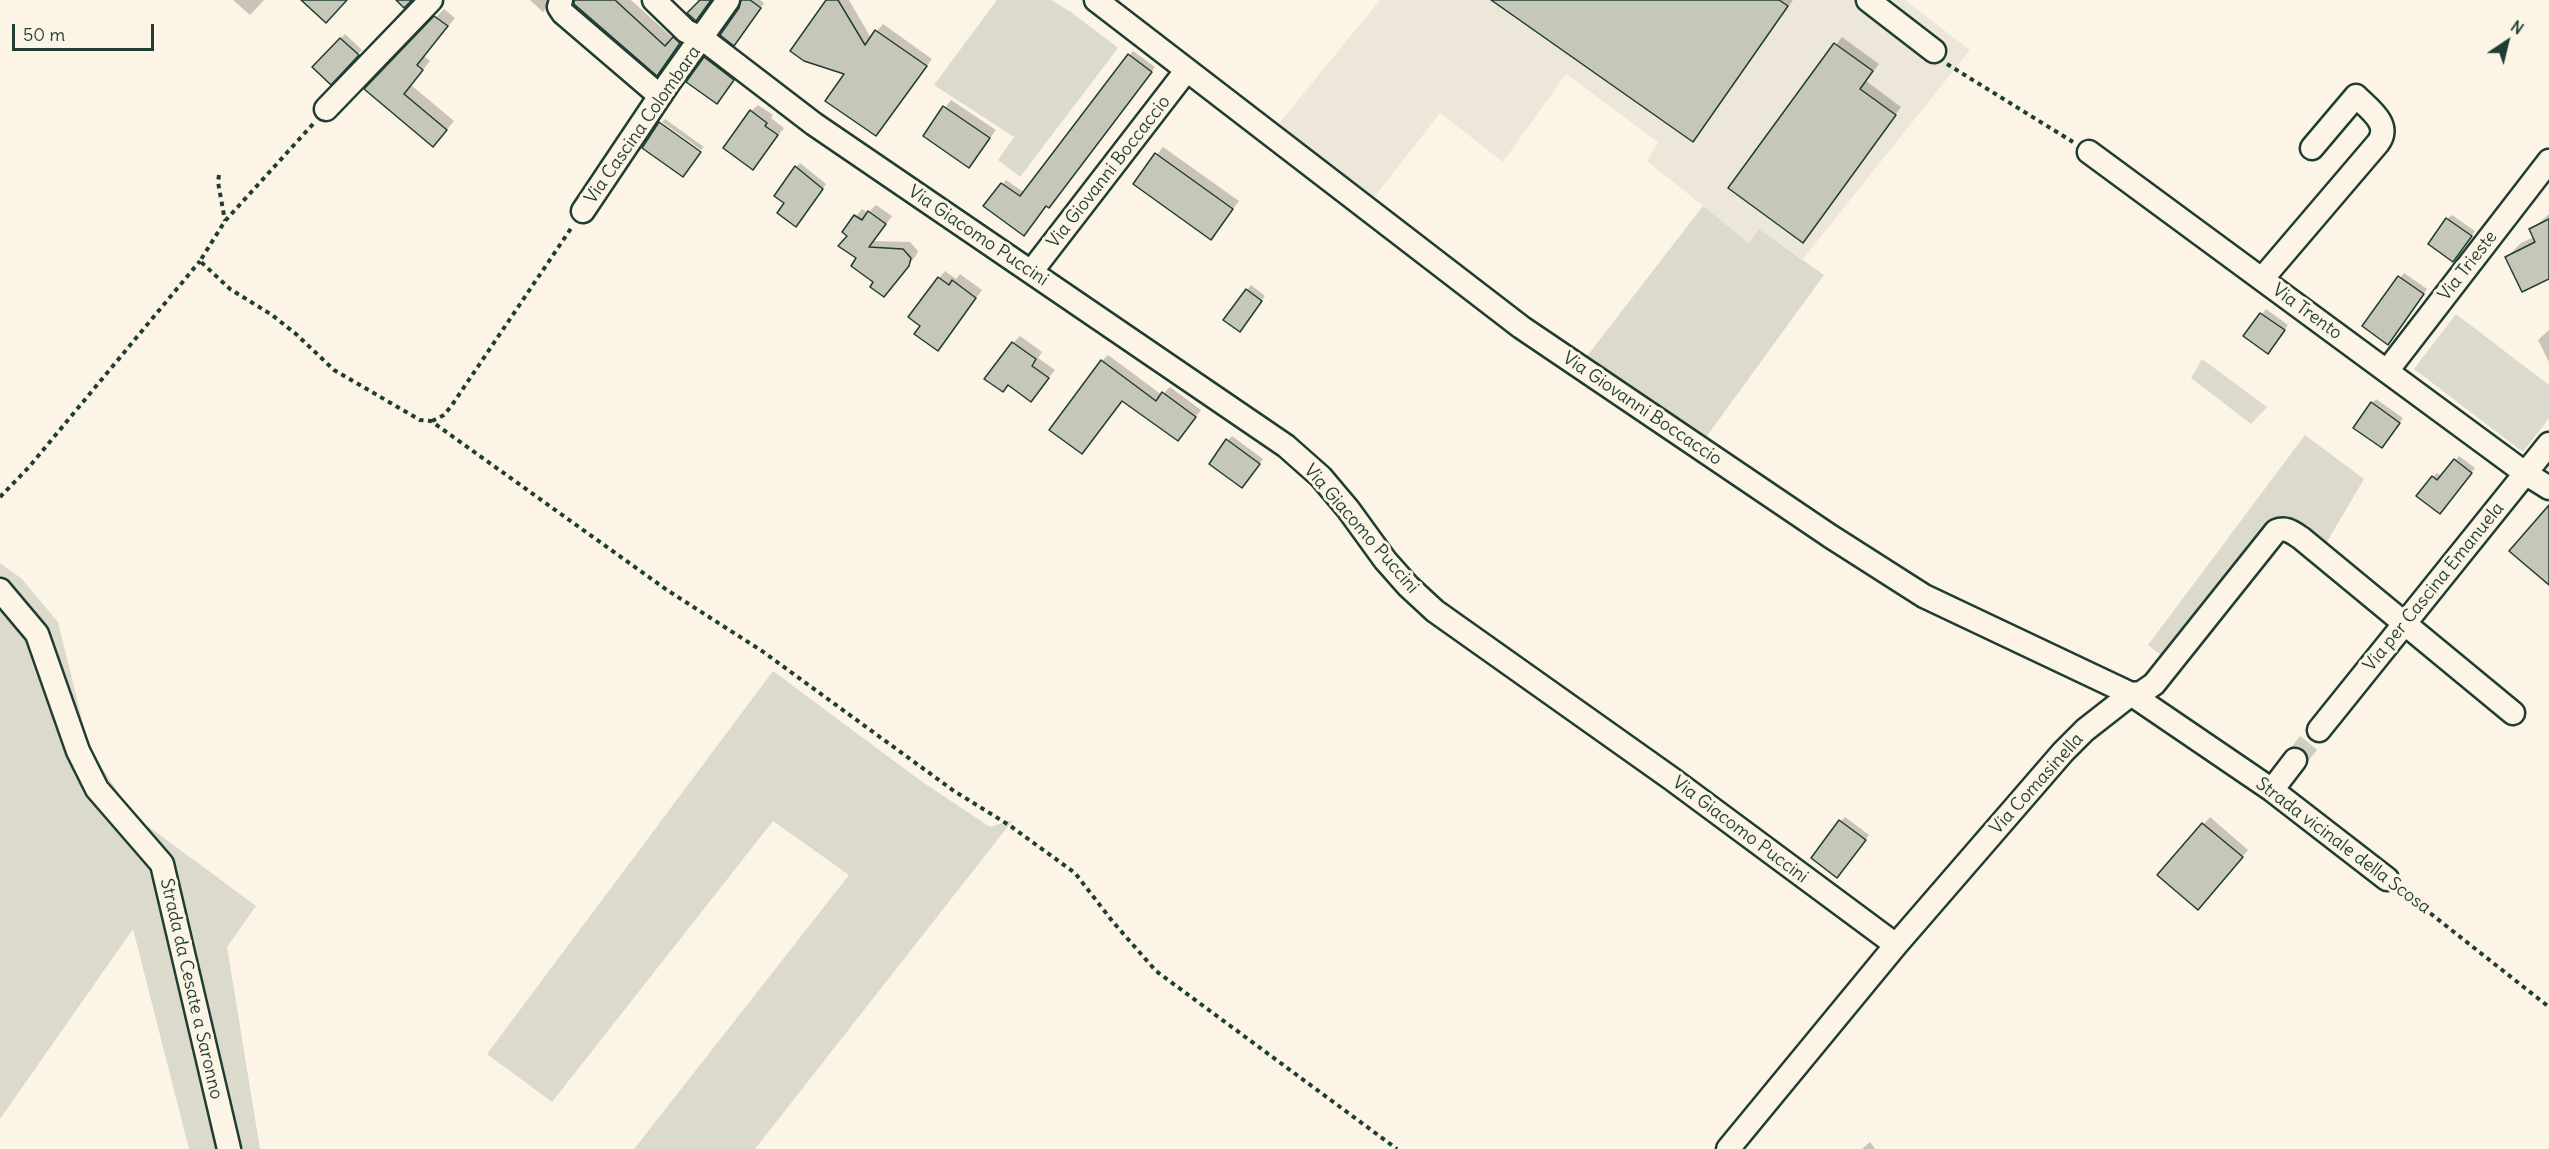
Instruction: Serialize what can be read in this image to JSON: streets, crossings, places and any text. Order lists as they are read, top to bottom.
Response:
{
  "streets": {
    "street": [
      "Via Cascina Colombara",
      "Via Giovanni Boccaccio",
      "Via Giacomo Puccini",
      "Via Trieste",
      "Via Trento",
      "Via per Cascina Emanuela",
      "Via Comasinella",
      "Strada vicinale della Scosa",
      "Strada da Cesate a Saronno"
    ]
  },
  "crossings": [
    ["Via Cascina Colombara", "Via Giacomo Puccini"],
    ["Via Giovanni Boccaccio", "Via Giacomo Puccini"],
    ["Via Giovanni Boccaccio", "Via Comasinella"],
    ["Via Giovanni Boccaccio", "Strada vicinale della Scosa"],
    ["Via Giacomo Puccini", "Via Comasinella"],
    ["Via Trieste", "Via Trento"],
    ["Via Trento", "Via per Cascina Emanuela"],
    ["Via per Cascina Emanuela", "Via Comasinella"],
    ["Via Comasinella", "Strada vicinale della Scosa"]
  ],
  "scale_bar": "50 m",
  "north": "top right"
}
